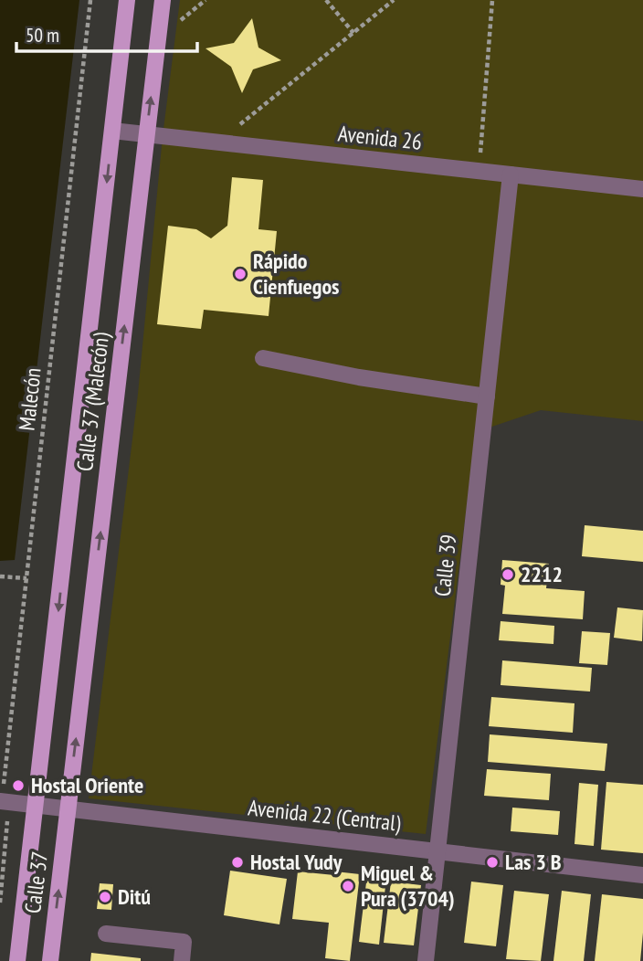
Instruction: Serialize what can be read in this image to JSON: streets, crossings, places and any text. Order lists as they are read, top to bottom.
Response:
{
  "streets": {
    "main road": ["Calle 37 (Malecón)", "Calle 37"],
    "street": ["Avenida 26", "Calle 39", "Avenida 22 (Central)"],
    "path": ["Malecón"]
  },
  "crossings": [
    ["Avenida 26", "Calle 37 (Malecón)"],
    ["Avenida 26", "Calle 39"],
    ["Malecón", "Avenida 22 (Central)"],
    ["Calle 37 (Malecón)", "Avenida 22 (Central)"],
    ["Calle 37 (Malecón)", "Calle 37"],
    ["Calle 39", "Avenida 22 (Central)"],
    ["Avenida 22 (Central)", "Calle 37"]
  ],
  "places": [
    "Rápido Cienfuegos",
    "2212",
    "Hostal Oriente",
    "Hostal Yudy",
    "Las 3 B",
    "Miguel & Pura (3704)",
    "Ditú"
  ],
  "scale_bar": "50 m"
}
